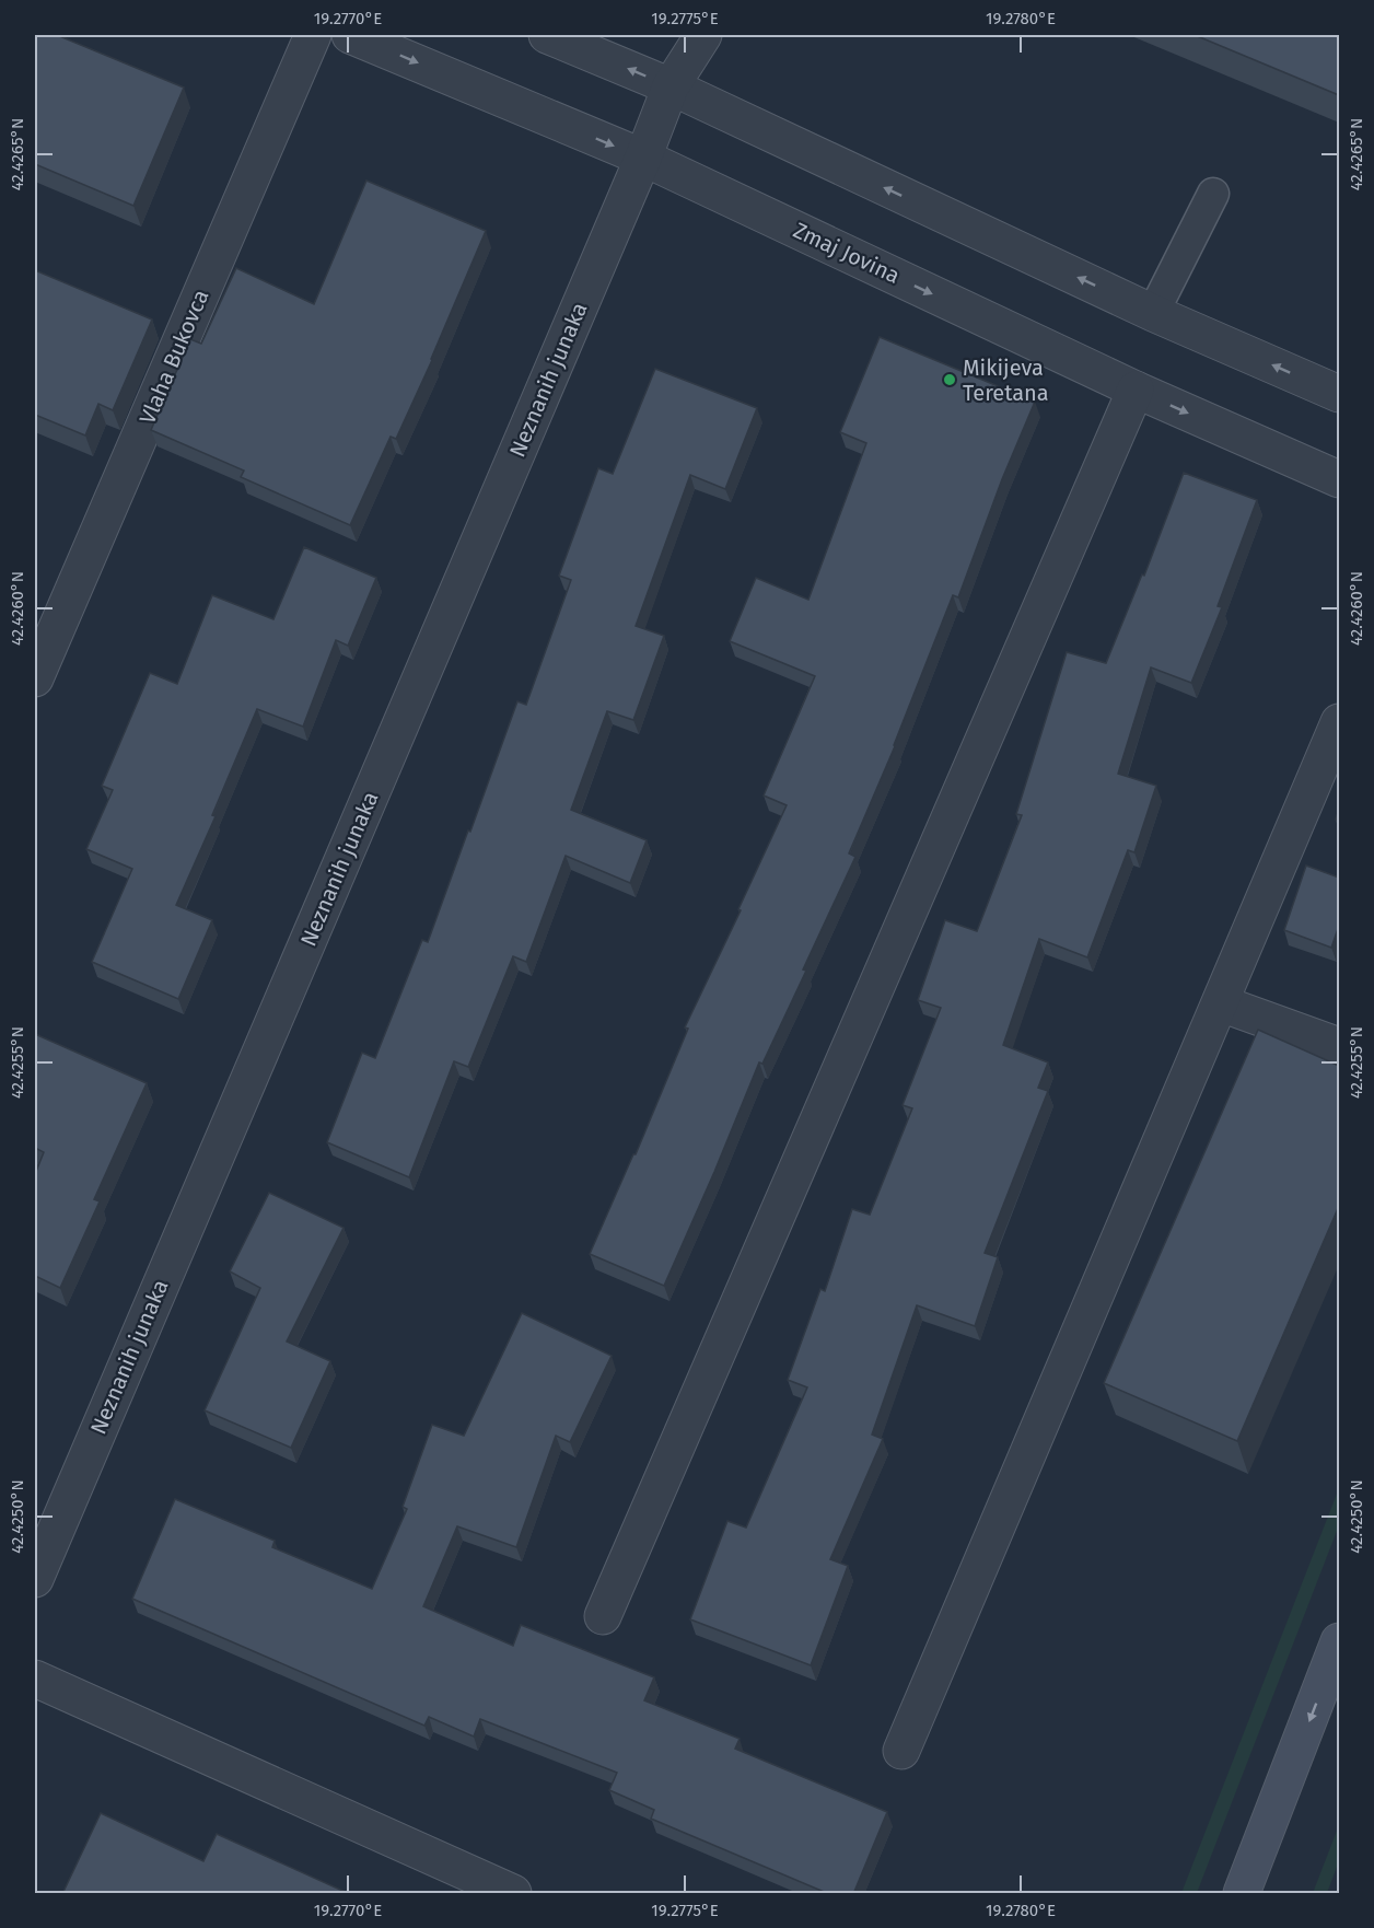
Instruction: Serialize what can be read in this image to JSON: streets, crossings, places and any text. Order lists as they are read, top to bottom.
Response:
{
  "streets": {
    "street": ["Zmaj Jovina", "Vlaha Bukovca", "Neznanih junaka"]
  },
  "crossings": [
    ["Zmaj Jovina", "Neznanih junaka"]
  ],
  "places": ["Mikijeva Teretana"],
  "coordinates": [
    "19.2770°E",
    "19.2775°E",
    "19.2780°E",
    "42.4265°N",
    "42.4260°N",
    "42.4255°N",
    "42.4250°N"
  ]
}
